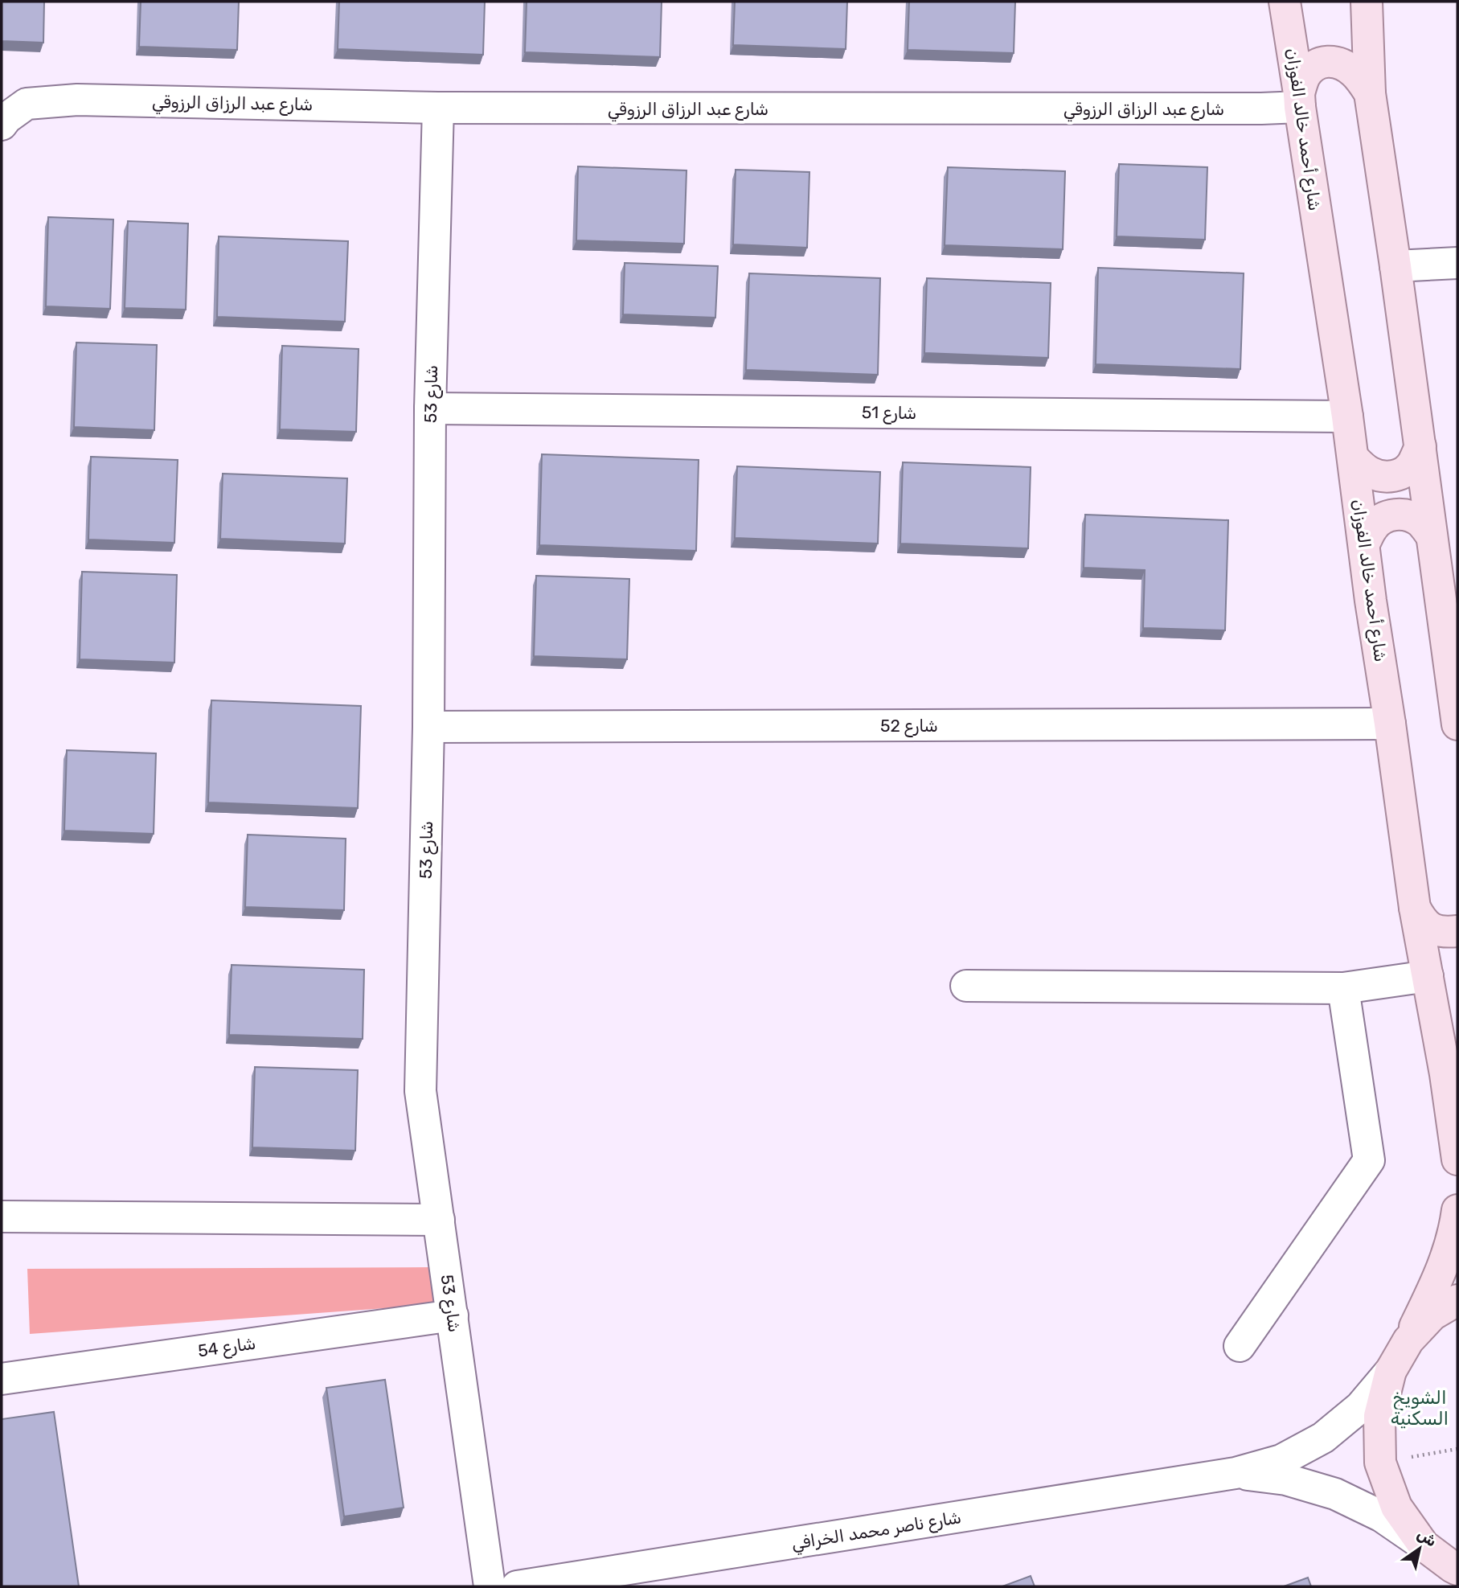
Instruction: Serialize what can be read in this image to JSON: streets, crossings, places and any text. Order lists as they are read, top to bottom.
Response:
{
  "streets": {
    "main road": ["شارع أحمد خالد الفوزان"],
    "street": [
      "شارع عبد الرزاق الرزوقي",
      "شارع 53",
      "شارع 51",
      "شارع 52",
      "شارع 54",
      "شارع ناصر محمد الخرافي"
    ]
  },
  "crossings": [
    ["شارع عبد الرزاق الرزوقي", "شارع أحمد خالد الفوزان"],
    ["شارع عبد الرزاق الرزوقي", "شارع 53"],
    ["شارع أحمد خالد الفوزان", "شارع 51"],
    ["شارع أحمد خالد الفوزان", "شارع 52"],
    ["شارع 53", "شارع 51"],
    ["شارع 53", "شارع 52"],
    ["شارع 53", "شارع 54"]
  ],
  "districts": ["الشويخ السكنية"],
  "north": "top right"
}
